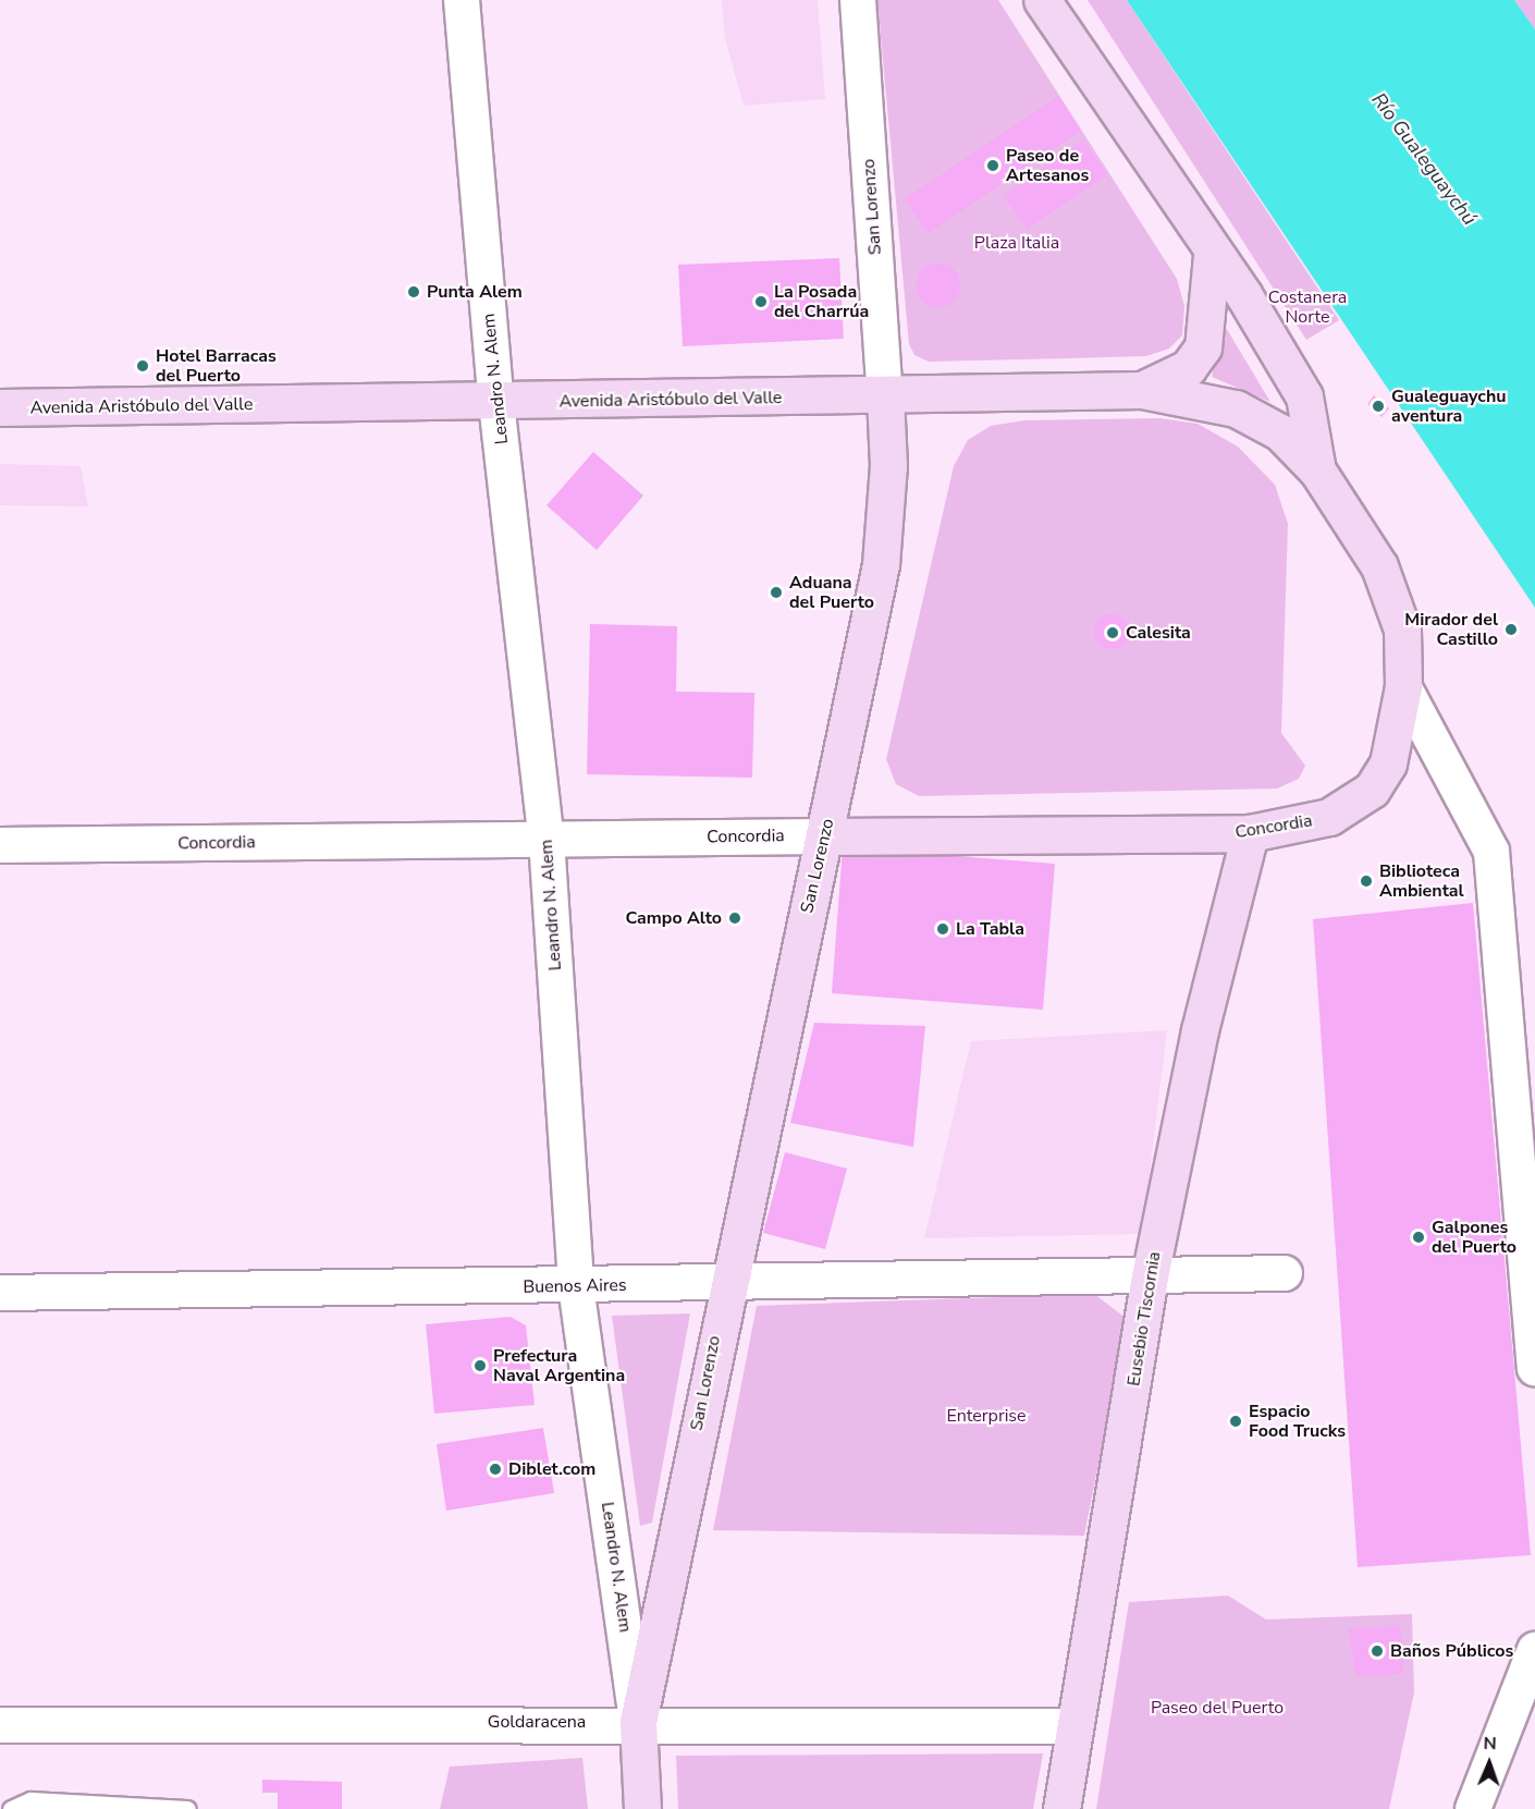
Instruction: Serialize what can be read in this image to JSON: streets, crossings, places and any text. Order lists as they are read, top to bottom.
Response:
{
  "streets": {
    "main road": [
      "San Lorenzo",
      "Leandro N. Alem",
      "Avenida Aristóbulo del Valle",
      "Concordia",
      "Eusebio Tiscornia"
    ],
    "street": ["Buenos Aires", "Goldaracena"]
  },
  "crossings": [
    ["San Lorenzo", "Leandro N. Alem"],
    ["San Lorenzo", "Avenida Aristóbulo del Valle"],
    ["San Lorenzo", "Concordia"],
    ["San Lorenzo", "Buenos Aires"],
    ["San Lorenzo", "Goldaracena"],
    ["Leandro N. Alem", "Avenida Aristóbulo del Valle"],
    ["Leandro N. Alem", "Concordia"],
    ["Leandro N. Alem", "Buenos Aires"],
    ["Leandro N. Alem", "Goldaracena"],
    ["Avenida Aristóbulo del Valle", "Concordia"],
    ["Concordia", "Eusebio Tiscornia"],
    ["Buenos Aires", "Eusebio Tiscornia"],
    ["Eusebio Tiscornia", "Goldaracena"]
  ],
  "water": ["Río Gualeguaychú"],
  "parks": [
    "Plaza Italia",
    "Costanera Norte",
    "Enterprise",
    "Paseo del Puerto"
  ],
  "places": [
    "Paseo de Artesanos",
    "Punta Alem",
    "La Posada del Charrúa",
    "Hotel Barracas del Puerto",
    "Gualeguaychu aventura",
    "Aduana del Puerto",
    "Mirador del Castillo",
    "Calesita",
    "Biblioteca Ambiental",
    "Campo Alto",
    "La Tabla",
    "Galpones del Puerto",
    "Prefectura Naval Argentina",
    "Espacio Food Trucks",
    "Diblet.com",
    "Baños Públicos"
  ],
  "north": "top"
}
